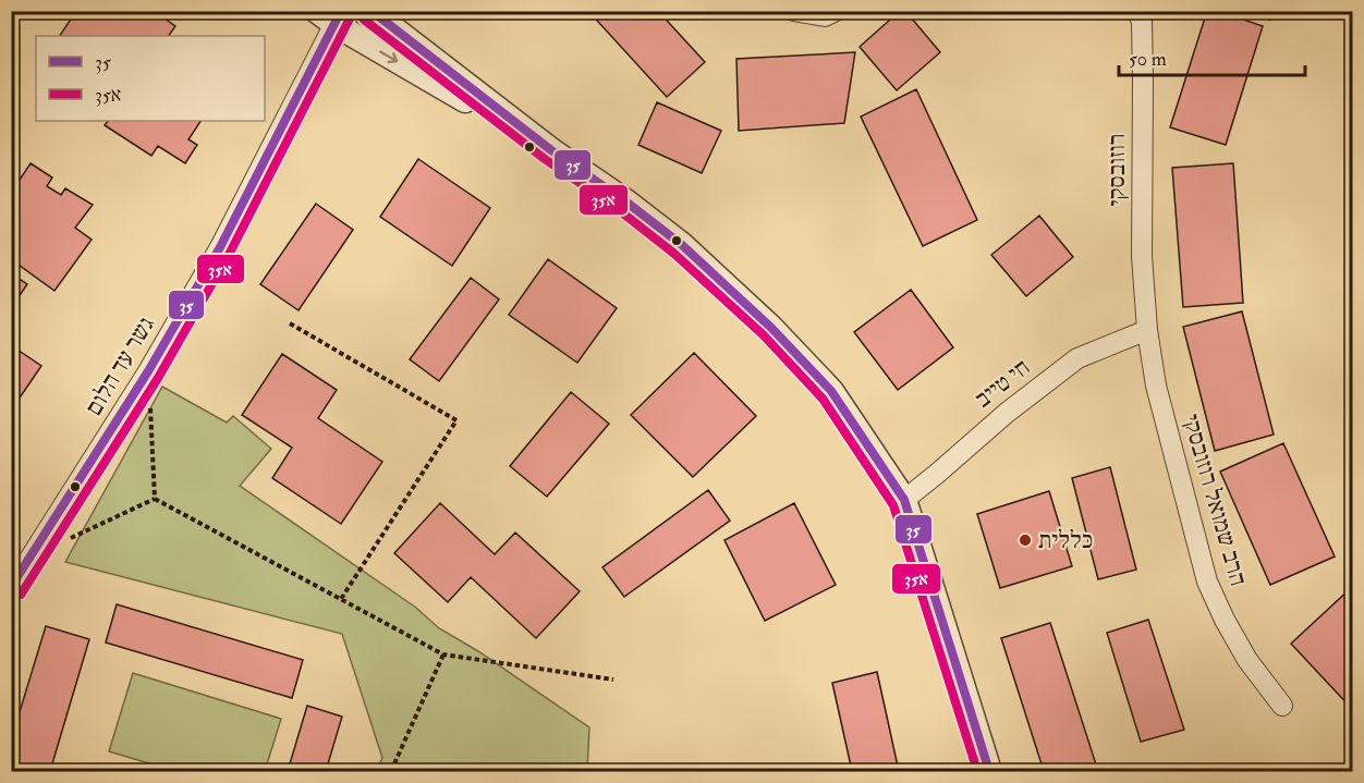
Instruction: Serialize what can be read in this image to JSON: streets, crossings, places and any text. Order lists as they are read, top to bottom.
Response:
{
  "streets": {
    "street": [
      "רוזובסקי",
      "גשר עד הלום",
      "חי טייב",
      "הרב שמואל רוזובסקי"
    ]
  },
  "crossings": [
    ["רוזובסקי", "חי טייב"],
    ["רוזובסקי", "הרב שמואל רוזובסקי"],
    ["חי טייב", "הרב שמואל רוזובסקי"]
  ],
  "places": ["כללית"],
  "lines": ["transit line 35", "transit line 35א"],
  "legend": ["35", "35א"],
  "scale_bar": "50 m"
}
